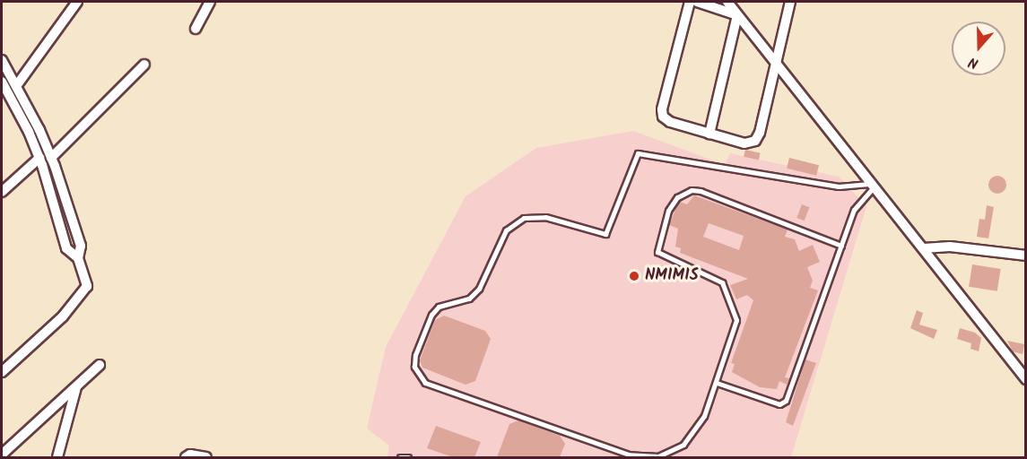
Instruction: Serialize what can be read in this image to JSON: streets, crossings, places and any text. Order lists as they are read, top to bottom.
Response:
{
  "places": ["NMIMIS"],
  "north": "bottom"
}
